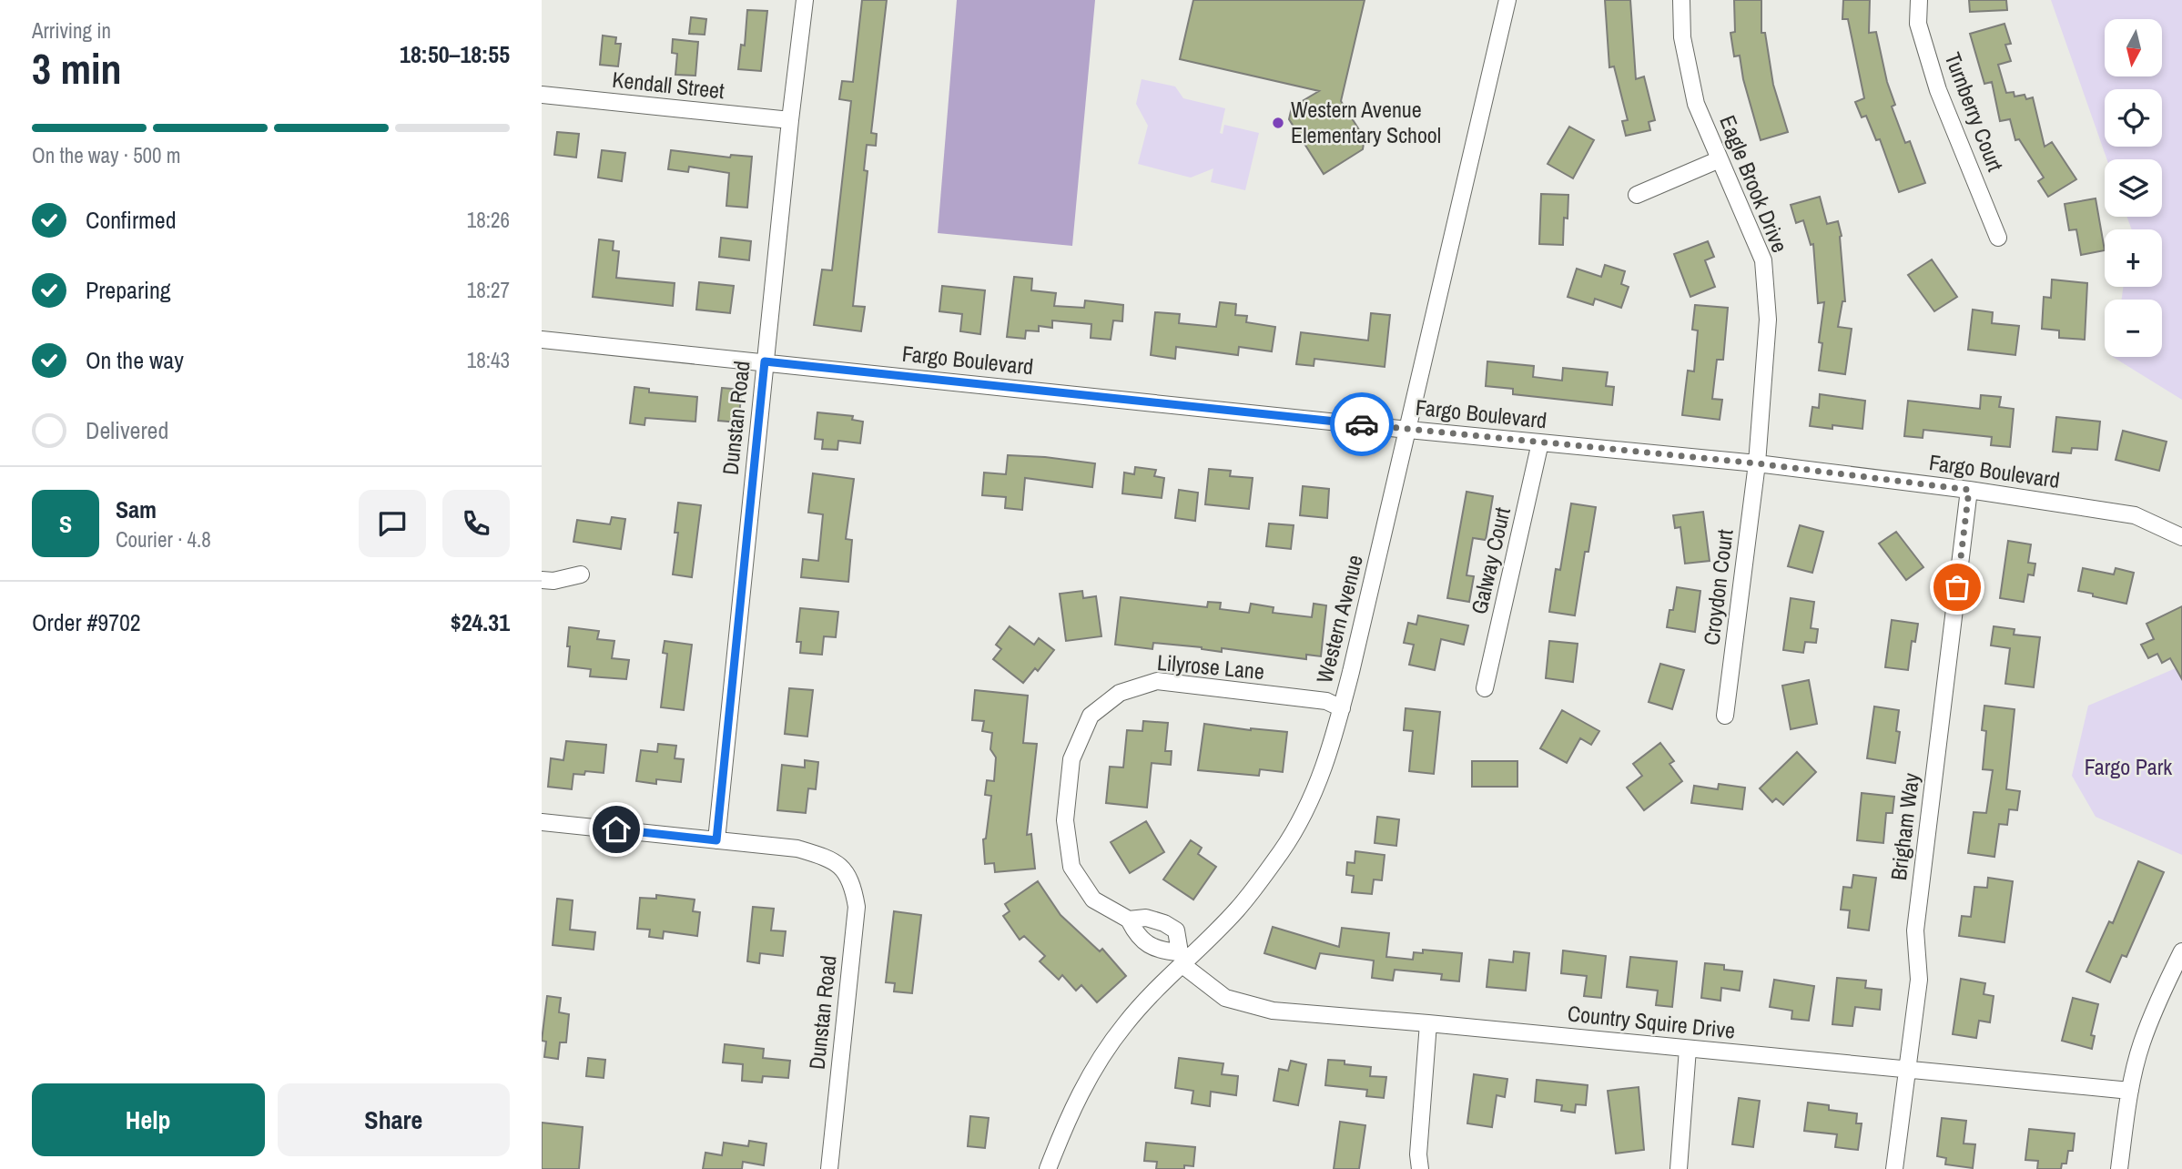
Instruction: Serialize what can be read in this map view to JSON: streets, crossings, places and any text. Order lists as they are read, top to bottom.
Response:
{
  "streets": {
    "street": [
      "Kendall Street",
      "Turnberry Court",
      "Eagle Brook Drive",
      "Fargo Boulevard",
      "Dunstan Road",
      "Galway Court",
      "Croydon Court",
      "Western Avenue",
      "Lilyrose Lane",
      "Brigham Way",
      "Country Squire Drive"
    ]
  },
  "crossings": [
    ["Kendall Street", "Dunstan Road"],
    ["Eagle Brook Drive", "Fargo Boulevard"],
    ["Eagle Brook Drive", "Croydon Court"],
    ["Fargo Boulevard", "Dunstan Road"],
    ["Fargo Boulevard", "Galway Court"],
    ["Fargo Boulevard", "Croydon Court"],
    ["Fargo Boulevard", "Western Avenue"],
    ["Fargo Boulevard", "Brigham Way"],
    ["Western Avenue", "Lilyrose Lane"],
    ["Western Avenue", "Country Squire Drive"],
    ["Brigham Way", "Country Squire Drive"]
  ],
  "parks": ["Fargo Park"],
  "places": ["Western Avenue Elementary School"],
  "north": "bottom",
  "page": {
    "heading": ["3 min", "Arriving in", "18:50–18:55"],
    "panel": [
      "Sam",
      "Courier · 4.8",
      "Order #9702",
      "$24.31"
    ],
    "map_buttons": ["+", "−"],
    "bar": "On the way · 500 m",
    "list": [
      ["Confirmed", "18:26"],
      ["Preparing", "18:27"],
      ["On the way", "18:43"],
      "Delivered"
    ],
    "round": "S",
    "buttons": ["Help", "Share"]
  }
}
